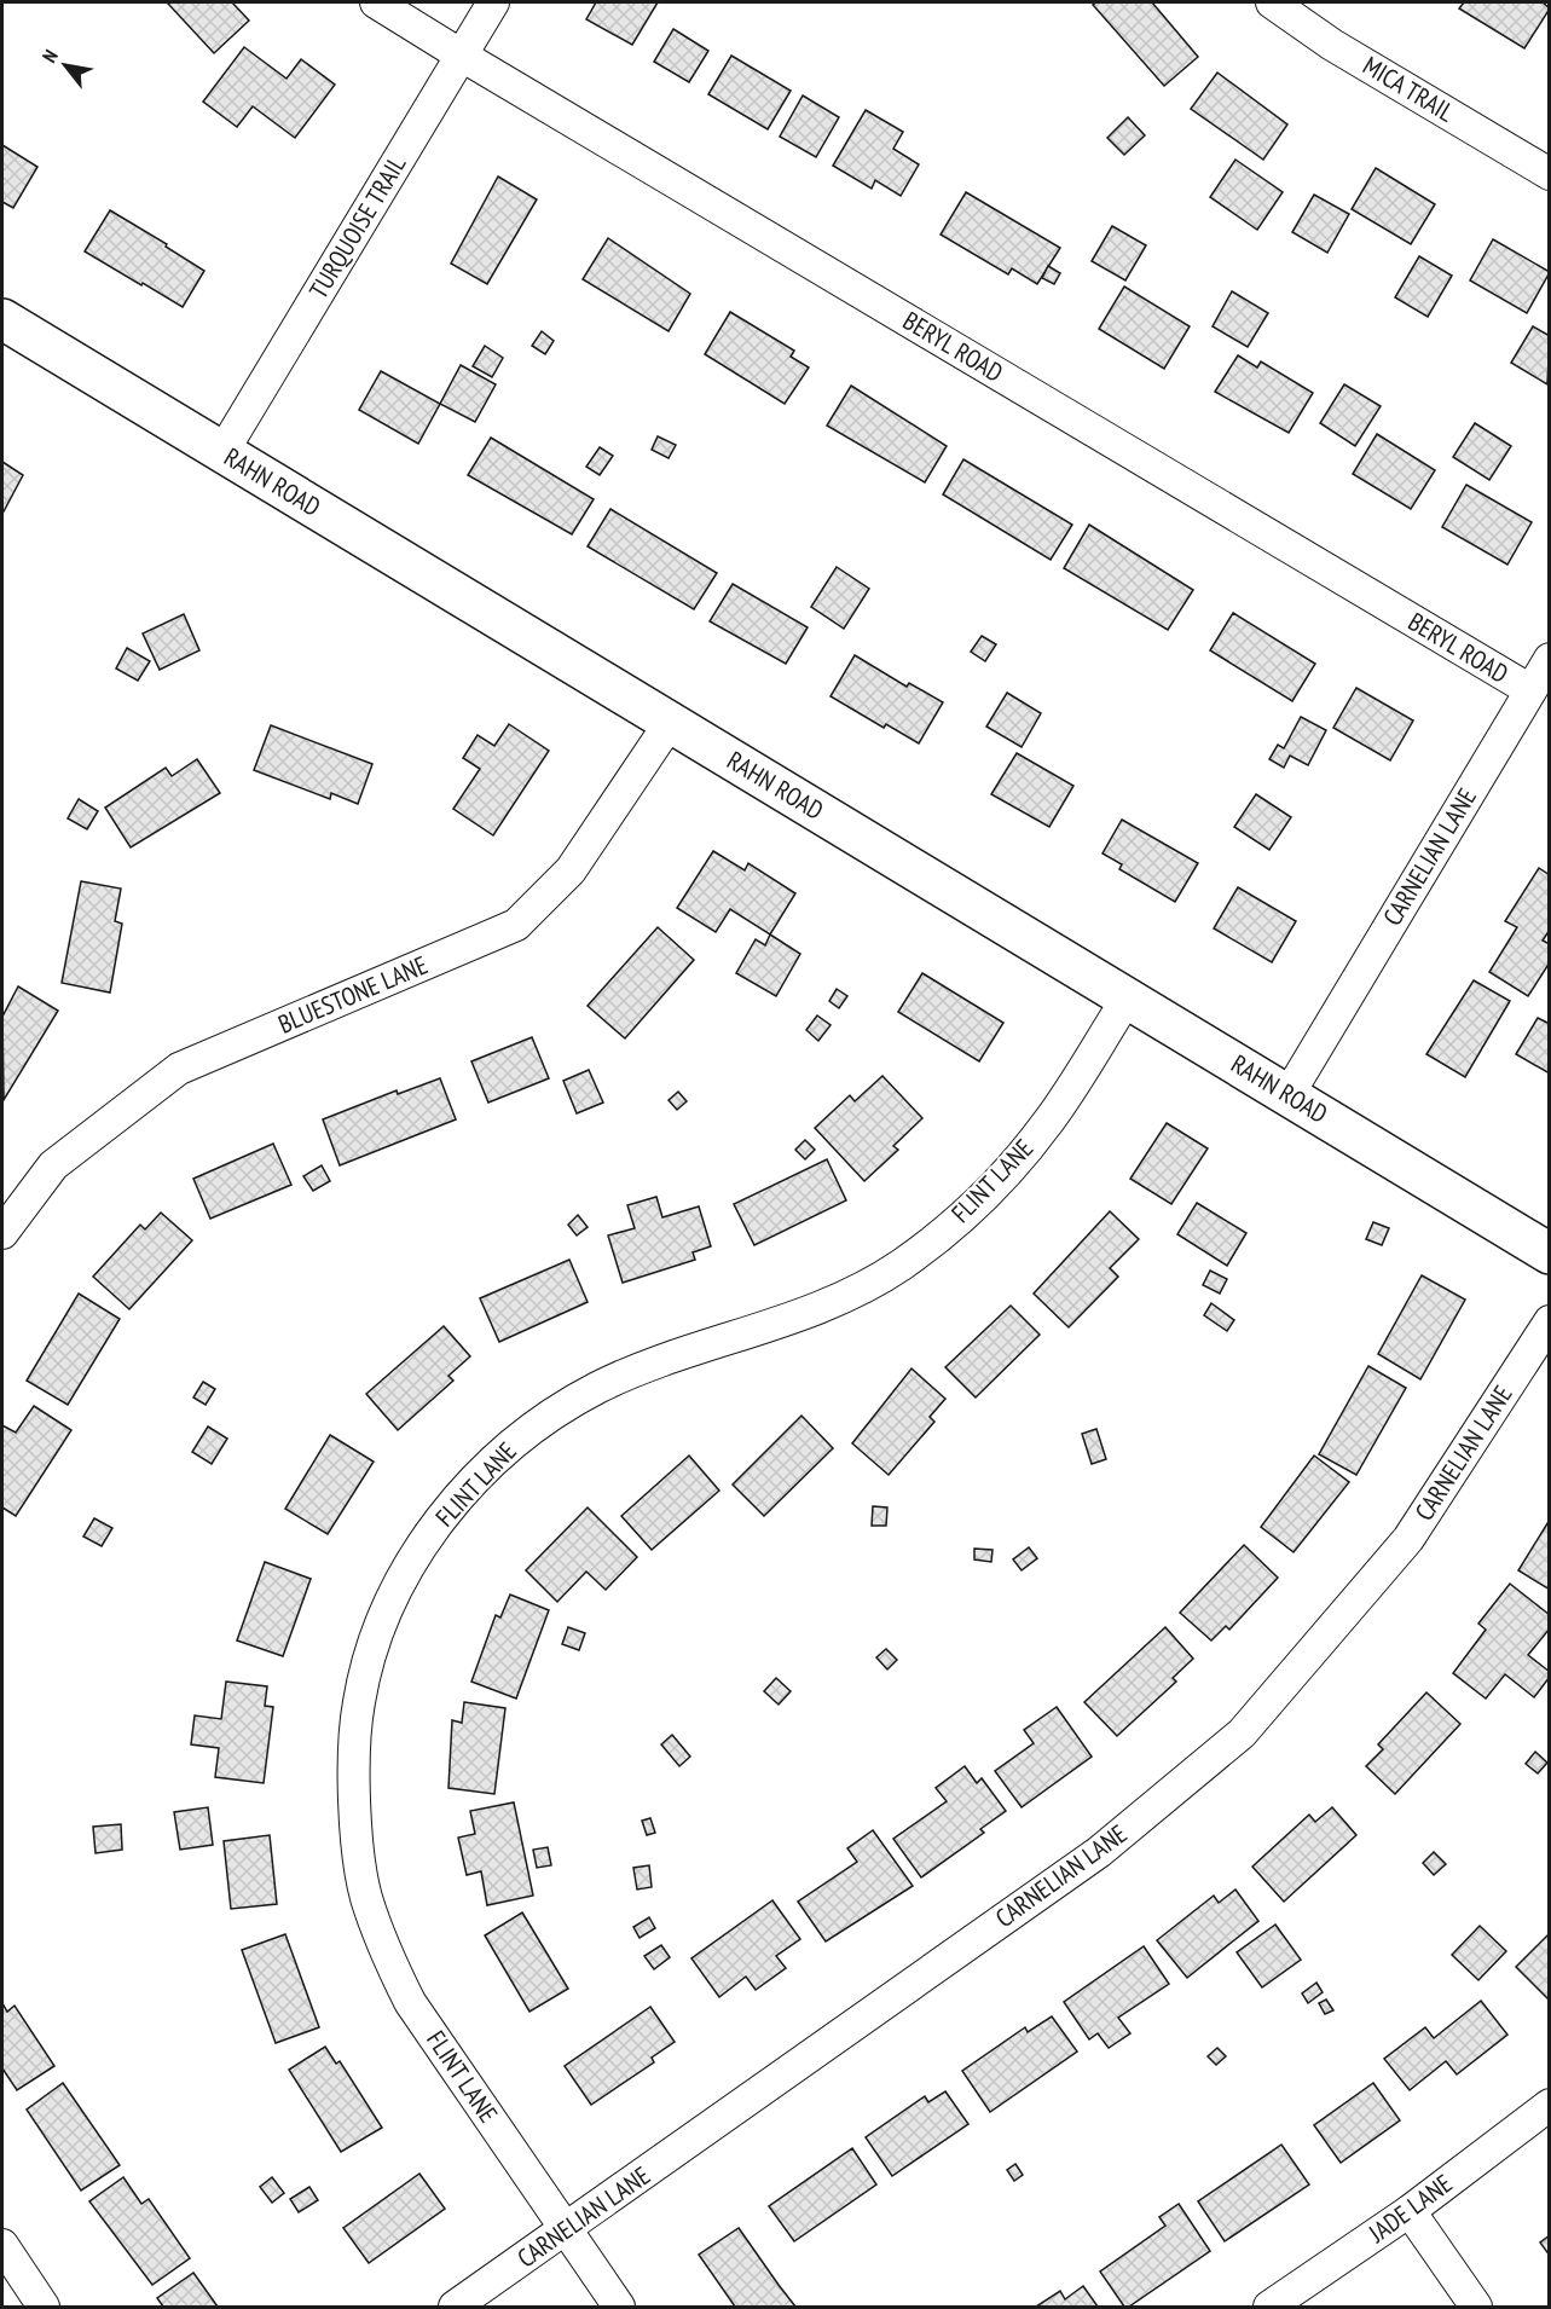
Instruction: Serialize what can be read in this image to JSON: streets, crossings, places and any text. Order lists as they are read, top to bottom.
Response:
{
  "streets": {
    "street": [
      "MICA TRAIL",
      "TURQUOISE TRAIL",
      "BERYL ROAD",
      "RAHN ROAD",
      "CARNELIAN LANE",
      "BLUESTONE LANE",
      "FLINT LANE",
      "JADE LANE"
    ]
  },
  "crossings": [
    ["TURQUOISE TRAIL", "BERYL ROAD"],
    ["TURQUOISE TRAIL", "RAHN ROAD"],
    ["BERYL ROAD", "CARNELIAN LANE"],
    ["RAHN ROAD", "CARNELIAN LANE"],
    ["RAHN ROAD", "BLUESTONE LANE"],
    ["RAHN ROAD", "FLINT LANE"],
    ["CARNELIAN LANE", "FLINT LANE"]
  ],
  "north": "top left"
}
